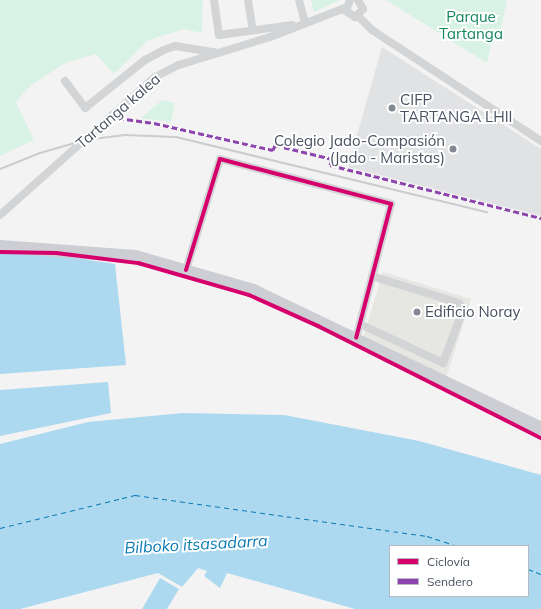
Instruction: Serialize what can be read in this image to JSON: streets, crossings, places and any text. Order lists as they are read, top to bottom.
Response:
{
  "streets": {
    "street": ["Tartanga kalea"]
  },
  "water": ["Bilboko itsasadarra"],
  "parks": ["Parque Tartanga"],
  "places": ["CIFP TARTANGA LHII", "Colegio Jado-Compasión (Jado - Maristas)", "Edificio Noray"],
  "legend": ["Ciclovía", "Sendero"]
}
